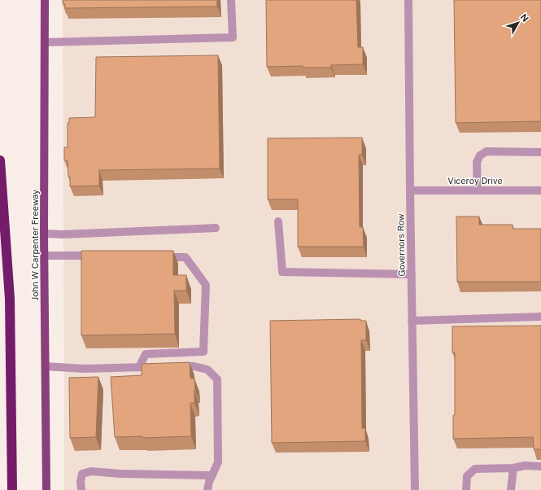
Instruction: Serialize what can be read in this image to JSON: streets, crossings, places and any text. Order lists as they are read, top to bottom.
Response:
{
  "streets": {
    "main road": ["John W Carpenter Freeway"],
    "street": ["Viceroy Drive", "Governors Row"]
  },
  "crossings": [
    ["Viceroy Drive", "Governors Row"]
  ],
  "north": "top right"
}
